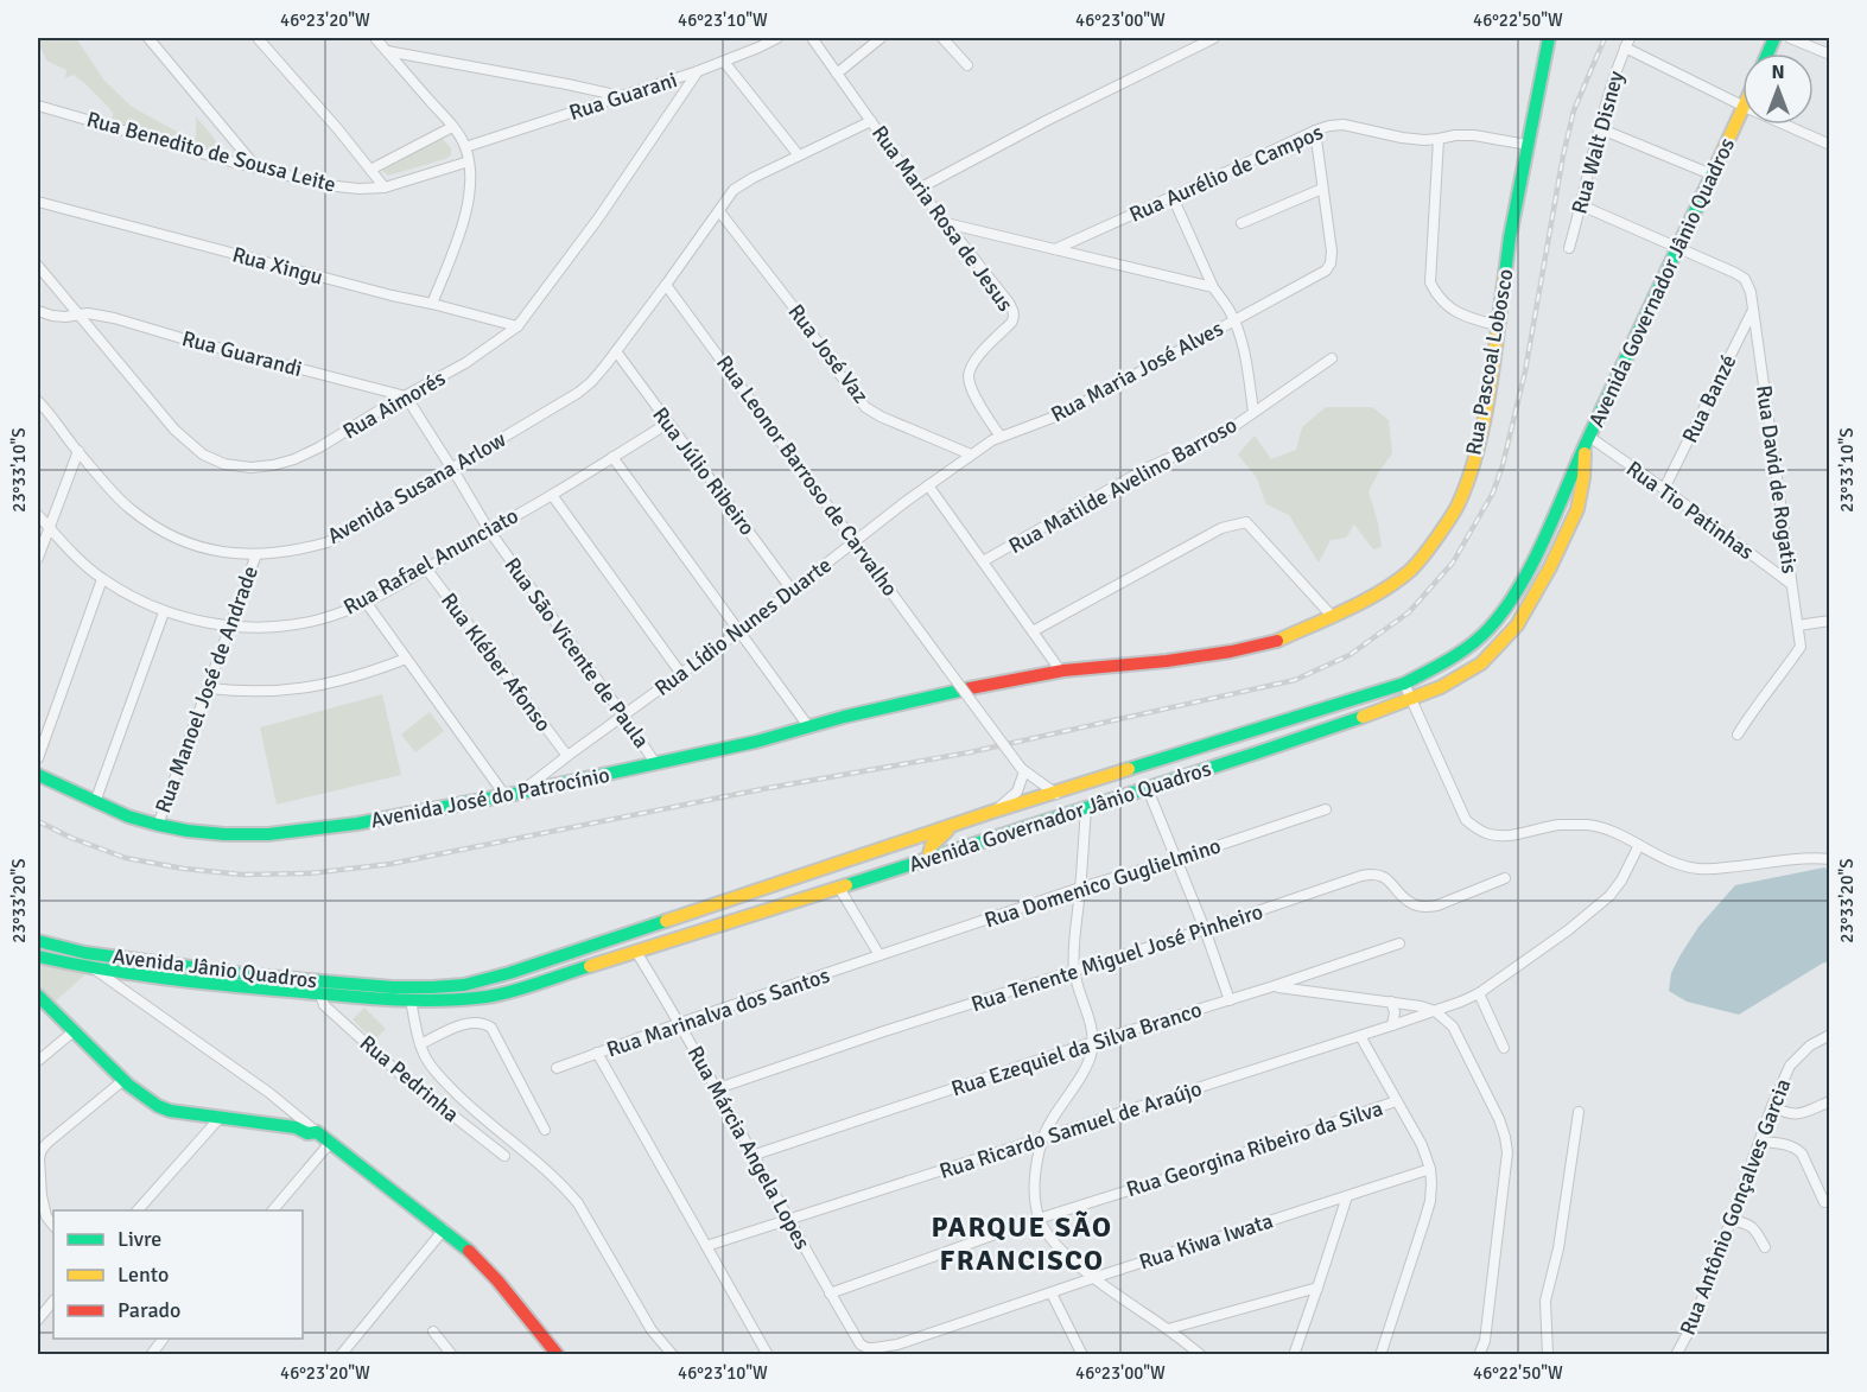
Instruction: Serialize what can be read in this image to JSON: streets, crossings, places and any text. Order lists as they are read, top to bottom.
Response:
{
  "streets": {
    "main road": [
      "Avenida Governador Jânio Quadros",
      "Rua Pascoal Lobosco",
      "Avenida José do Patrocínio",
      "Avenida Jânio Quadros"
    ],
    "street": [
      "Rua Guarani",
      "Rua Walt Disney",
      "Rua Benedito de Sousa Leite",
      "Rua Aurélio de Campos",
      "Rua Maria Rosa de Jesus",
      "Rua Xingu",
      "Rua Guarandi",
      "Rua José Vaz",
      "Rua Maria José Alves",
      "Rua Banzé",
      "Rua Aimorés",
      "Rua Júlio Ribeiro",
      "Rua Leonor Barroso de Carvalho",
      "Rua David de Rogatis",
      "Rua Matilde Avelino Barroso",
      "Avenida Susana Arlow",
      "Rua Tio Patinhas",
      "Rua Rafael Anunciato",
      "Rua Lídio Nunes Duarte",
      "Rua São Vicente de Paula",
      "Rua Kléber Afonso",
      "Rua Manoel José de Andrade",
      "Rua Domenico Guglielmino",
      "Rua Tenente Miguel José Pinheiro",
      "Rua Marinalva dos Santos",
      "Rua Ezequiel da Silva Branco",
      "Rua Pedrinha",
      "Rua Ricardo Samuel de Araújo",
      "Rua Márcia Angela Lopes",
      "Rua Georgina Ribeiro da Silva",
      "Rua Antônio Gonçalves Garcia",
      "Rua Kiwa Iwata"
    ]
  },
  "crossings": [
    ["Rua Guarani", "Rua Aimorés"],
    ["Rua Walt Disney", "Rua David de Rogatis"],
    ["Rua Aurélio de Campos", "Rua Pascoal Lobosco"],
    ["Rua Maria Rosa de Jesus", "Rua Maria José Alves"],
    ["Rua Maria Rosa de Jesus", "Avenida Susana Arlow"],
    ["Rua Xingu", "Rua Aimorés"],
    ["Avenida Governador Jânio Quadros", "Rua Leonor Barroso de Carvalho"],
    ["Avenida Governador Jânio Quadros", "Rua David de Rogatis"],
    ["Avenida Governador Jânio Quadros", "Rua Tio Patinhas"],
    ["Avenida Governador Jânio Quadros", "Avenida Jânio Quadros"],
    ["Avenida Governador Jânio Quadros", "Rua Márcia Angela Lopes"],
    ["Rua Guarandi", "Rua Aimorés"],
    ["Rua Guarandi", "Rua São Vicente de Paula"],
    ["Rua José Vaz", "Rua Maria José Alves"],
    ["Rua José Vaz", "Avenida Susana Arlow"],
    ["Rua Pascoal Lobosco", "Avenida José do Patrocínio"],
    ["Rua Maria José Alves", "Rua Lídio Nunes Duarte"],
    ["Rua Banzé", "Rua David de Rogatis"],
    ["Rua Banzé", "Rua Tio Patinhas"],
    ["Rua Aimorés", "Rua São Vicente de Paula"],
    ["Rua Júlio Ribeiro", "Avenida Susana Arlow"],
    ["Rua Júlio Ribeiro", "Rua Rafael Anunciato"],
    ["Rua Júlio Ribeiro", "Rua Lídio Nunes Duarte"],
    ["Rua Leonor Barroso de Carvalho", "Avenida Susana Arlow"],
    ["Rua Leonor Barroso de Carvalho", "Rua Lídio Nunes Duarte"],
    ["Rua David de Rogatis", "Rua Tio Patinhas"],
    ["Avenida Susana Arlow", "Rua São Vicente de Paula"],
    ["Avenida Susana Arlow", "Rua Manoel José de Andrade"],
    ["Rua Rafael Anunciato", "Rua São Vicente de Paula"],
    ["Rua Rafael Anunciato", "Rua Kléber Afonso"],
    ["Rua Rafael Anunciato", "Rua Manoel José de Andrade"],
    ["Rua Lídio Nunes Duarte", "Rua São Vicente de Paula"],
    ["Rua Lídio Nunes Duarte", "Rua Kléber Afonso"],
    ["Rua Lídio Nunes Duarte", "Avenida José do Patrocínio"],
    ["Rua São Vicente de Paula", "Avenida José do Patrocínio"],
    ["Rua Manoel José de Andrade", "Avenida José do Patrocínio"],
    ["Rua Domenico Guglielmino", "Rua Marinalva dos Santos"],
    ["Rua Tenente Miguel José Pinheiro", "Rua Márcia Angela Lopes"],
    ["Avenida Jânio Quadros", "Rua Pedrinha"],
    ["Rua Marinalva dos Santos", "Rua Márcia Angela Lopes"],
    ["Rua Ezequiel da Silva Branco", "Rua Márcia Angela Lopes"],
    ["Rua Ricardo Samuel de Araújo", "Rua Márcia Angela Lopes"],
    ["Rua Márcia Angela Lopes", "Rua Georgina Ribeiro da Silva"],
    ["Rua Márcia Angela Lopes", "Rua Kiwa Iwata"]
  ],
  "districts": ["PARQUE SÃO FRANCISCO"],
  "legend": ["Livre", "Lento", "Parado"],
  "north": "top",
  "coordinates": [
    "46°23'20\"W",
    "46°23'10\"W",
    "46°23'00\"W",
    "46°22'50\"W",
    "23°33'10\"S",
    "23°33'20\"S"
  ]
}
